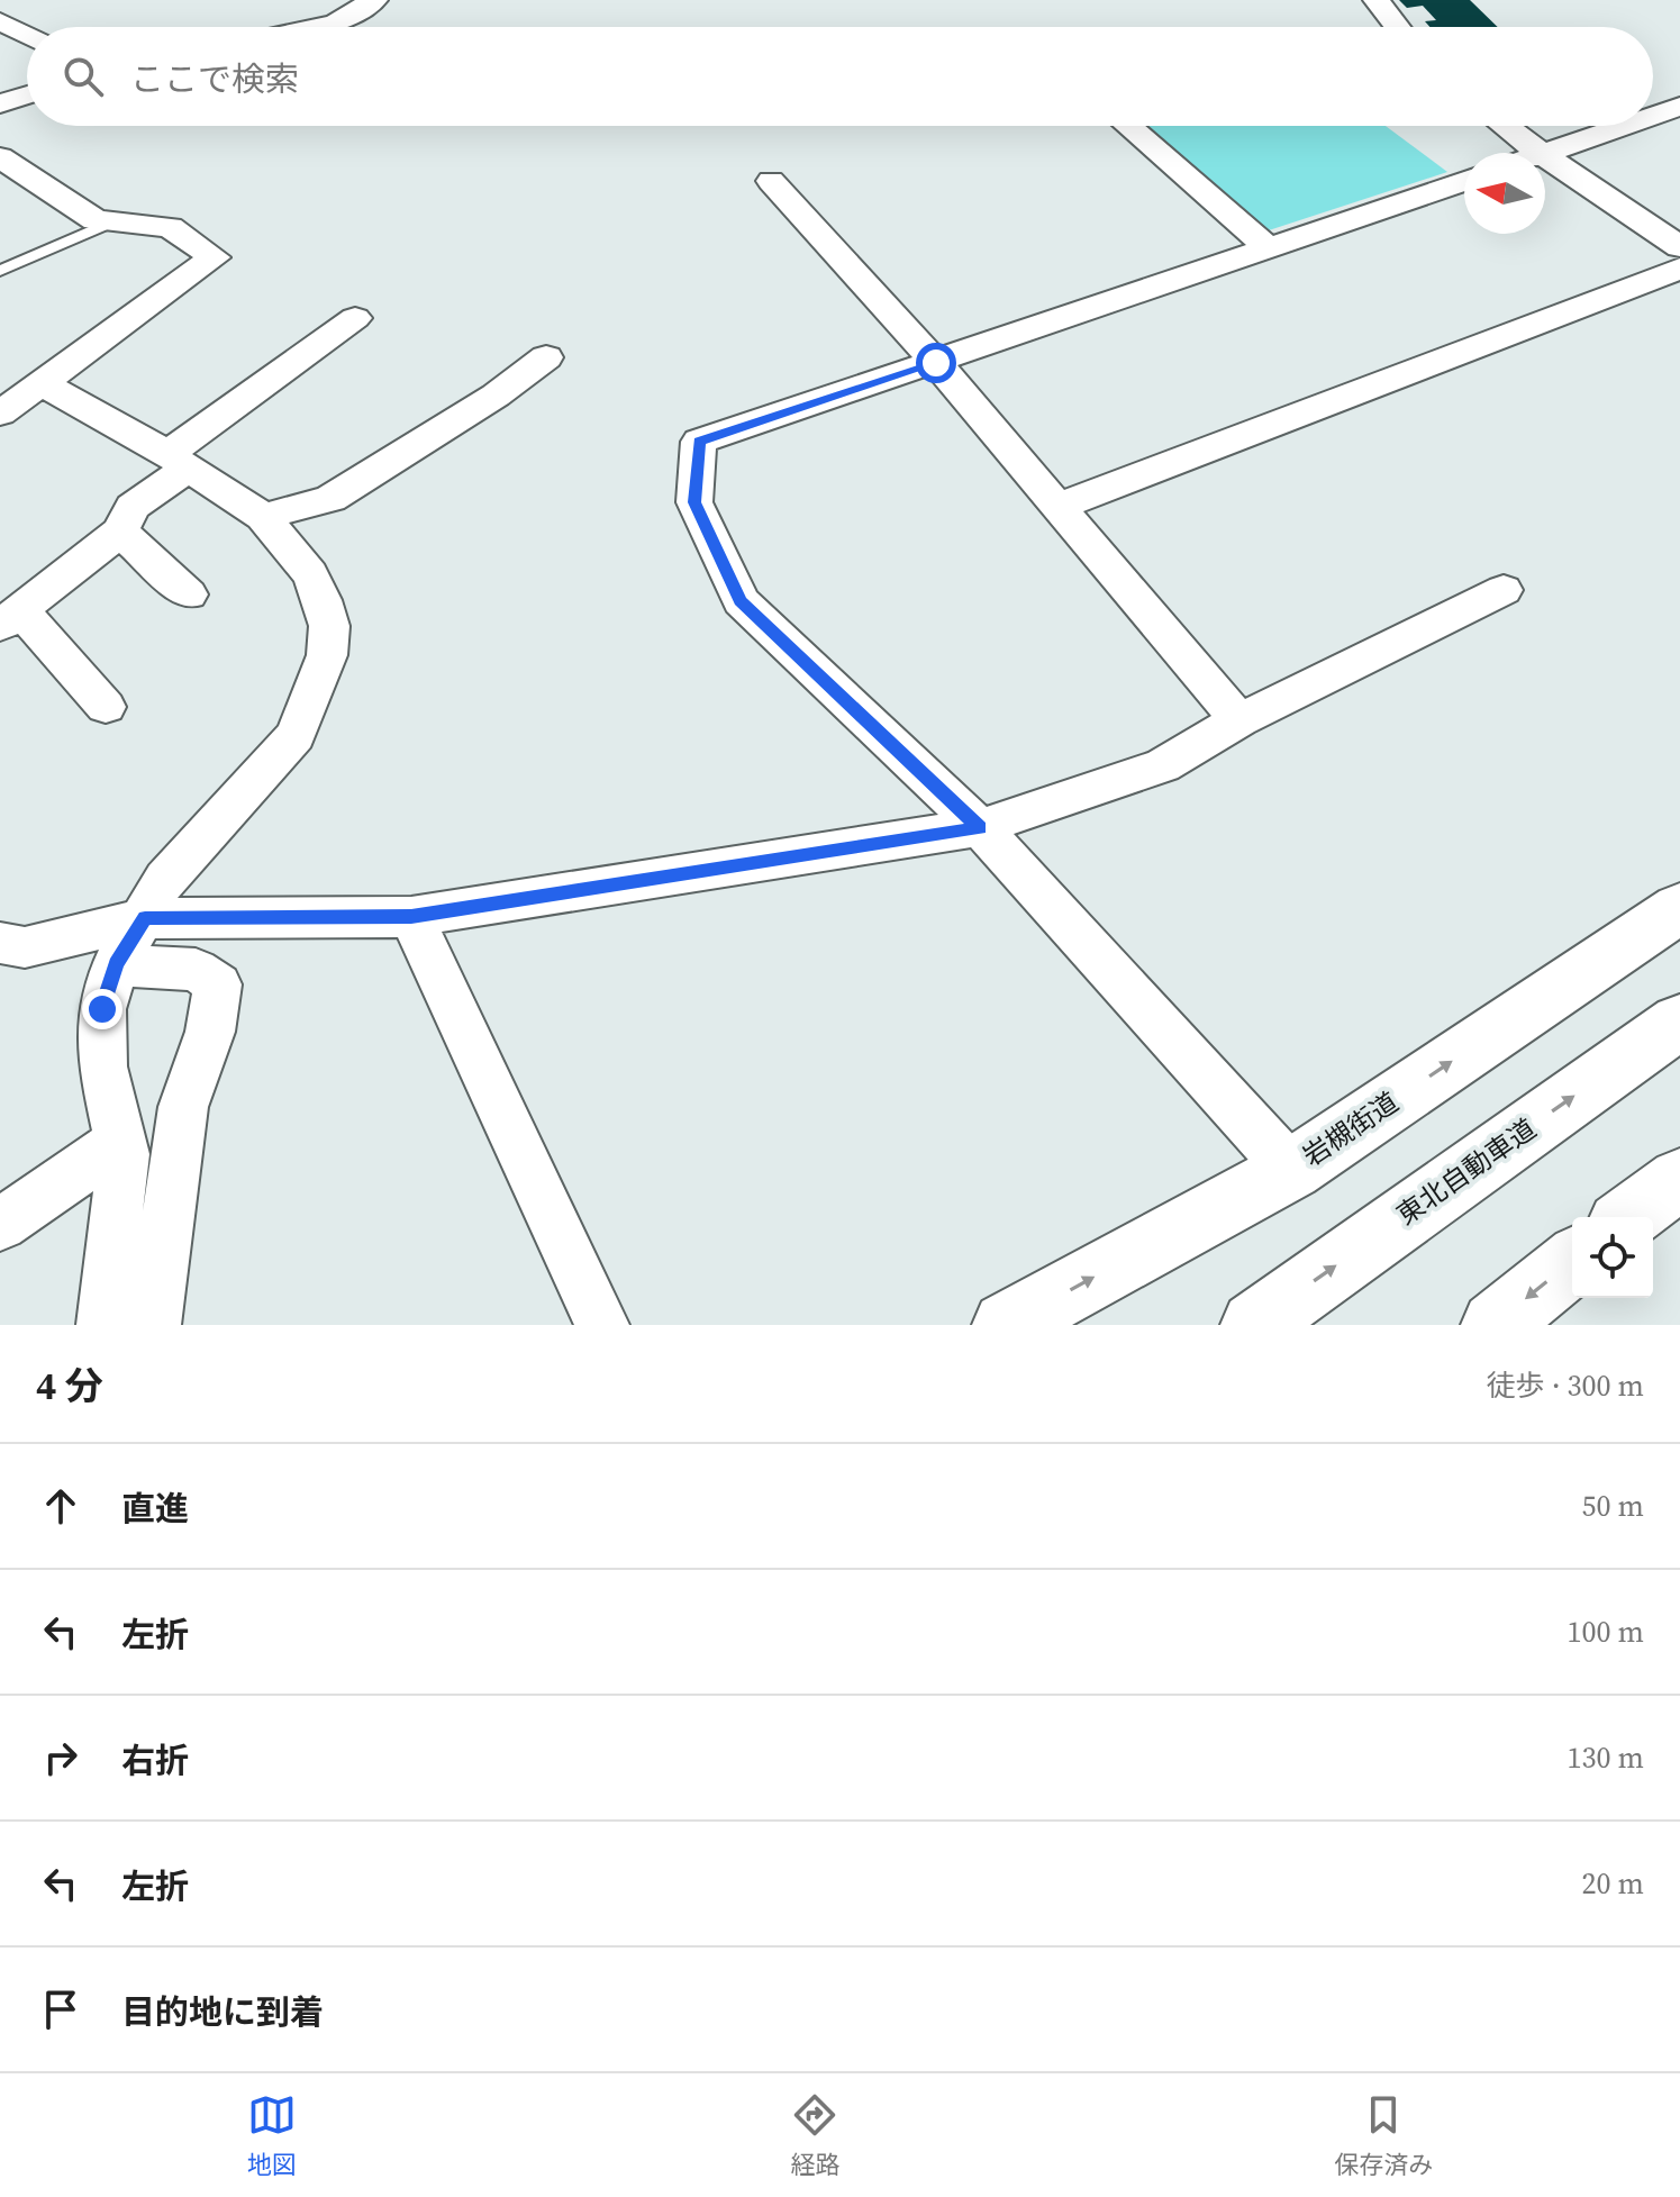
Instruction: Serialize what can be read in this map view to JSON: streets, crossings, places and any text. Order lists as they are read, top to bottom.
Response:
{
  "streets": {
    "highway": ["岩槻街道", "東北自動車道"]
  },
  "one_way": ["岩槻街道"],
  "north": "left",
  "page": {
    "search": "ここで検索",
    "heading": ["4 分", "徒歩 · 300 m"],
    "list": [
      ["直進", "50 m"],
      ["左折", "100 m"],
      ["右折", "130 m"],
      ["左折", "20 m"],
      "目的地に到着"
    ],
    "nav": ["地図", "経路", "保存済み"]
  }
}
